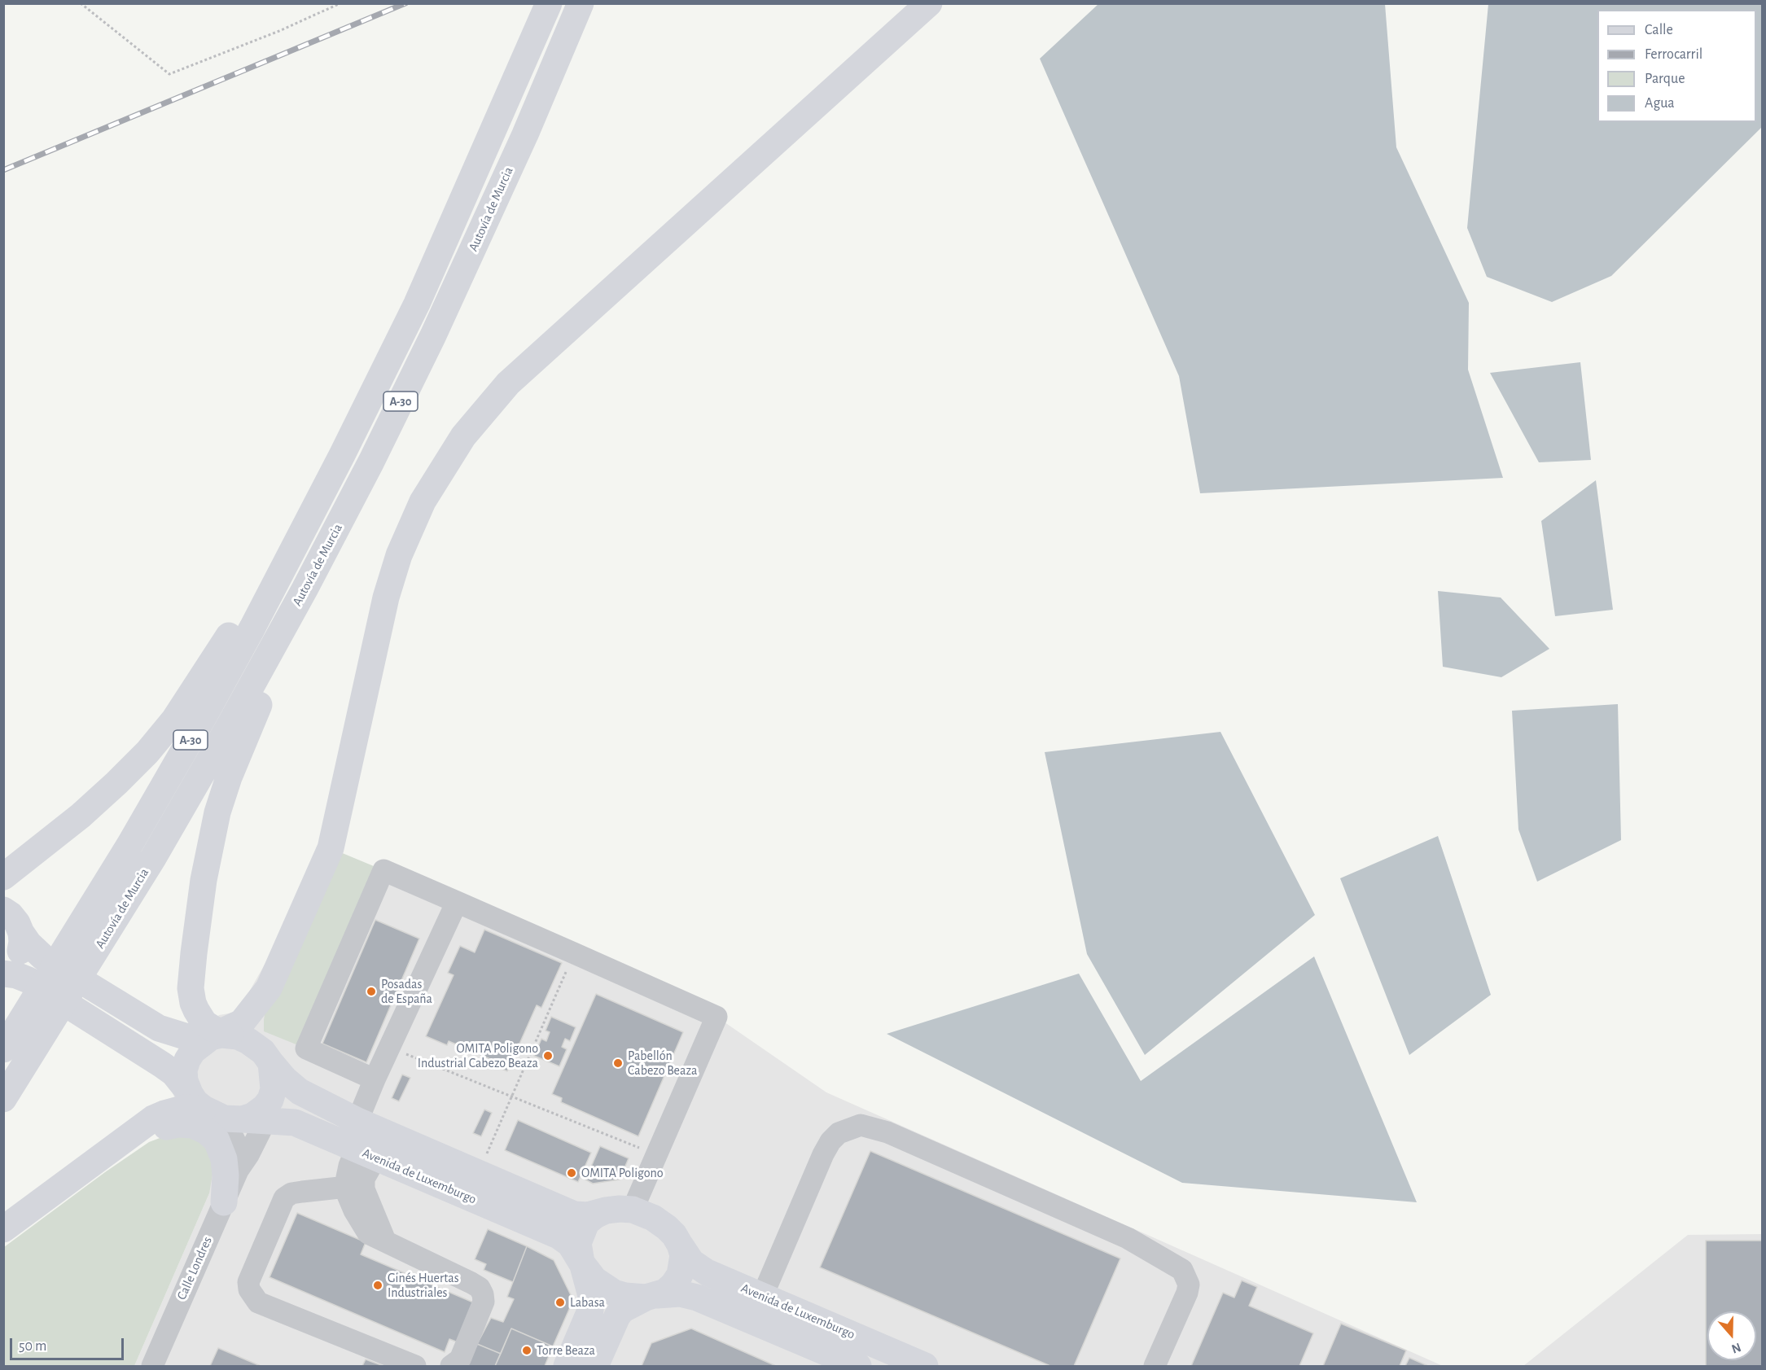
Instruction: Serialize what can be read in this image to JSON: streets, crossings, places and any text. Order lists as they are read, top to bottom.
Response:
{
  "streets": {
    "main road": ["Autovía de Murcia", "A-30", "Avenida de Luxemburgo"],
    "street": ["Calle Londres"]
  },
  "crossings": [
    ["Avenida de Luxemburgo", "Calle Londres"]
  ],
  "places": [
    "Posadas de España",
    "OMITA Poligono Industrial Cabezo Beaza",
    "Pabellón Cabezo Beaza",
    "OMITA Poligono",
    "Ginés Huertas Industriales",
    "Labasa",
    "Torre Beaza"
  ],
  "legend": [
    "Calle",
    "Ferrocarril",
    "Parque",
    "Agua"
  ],
  "scale_bar": "50 m",
  "north": "bottom"
}
